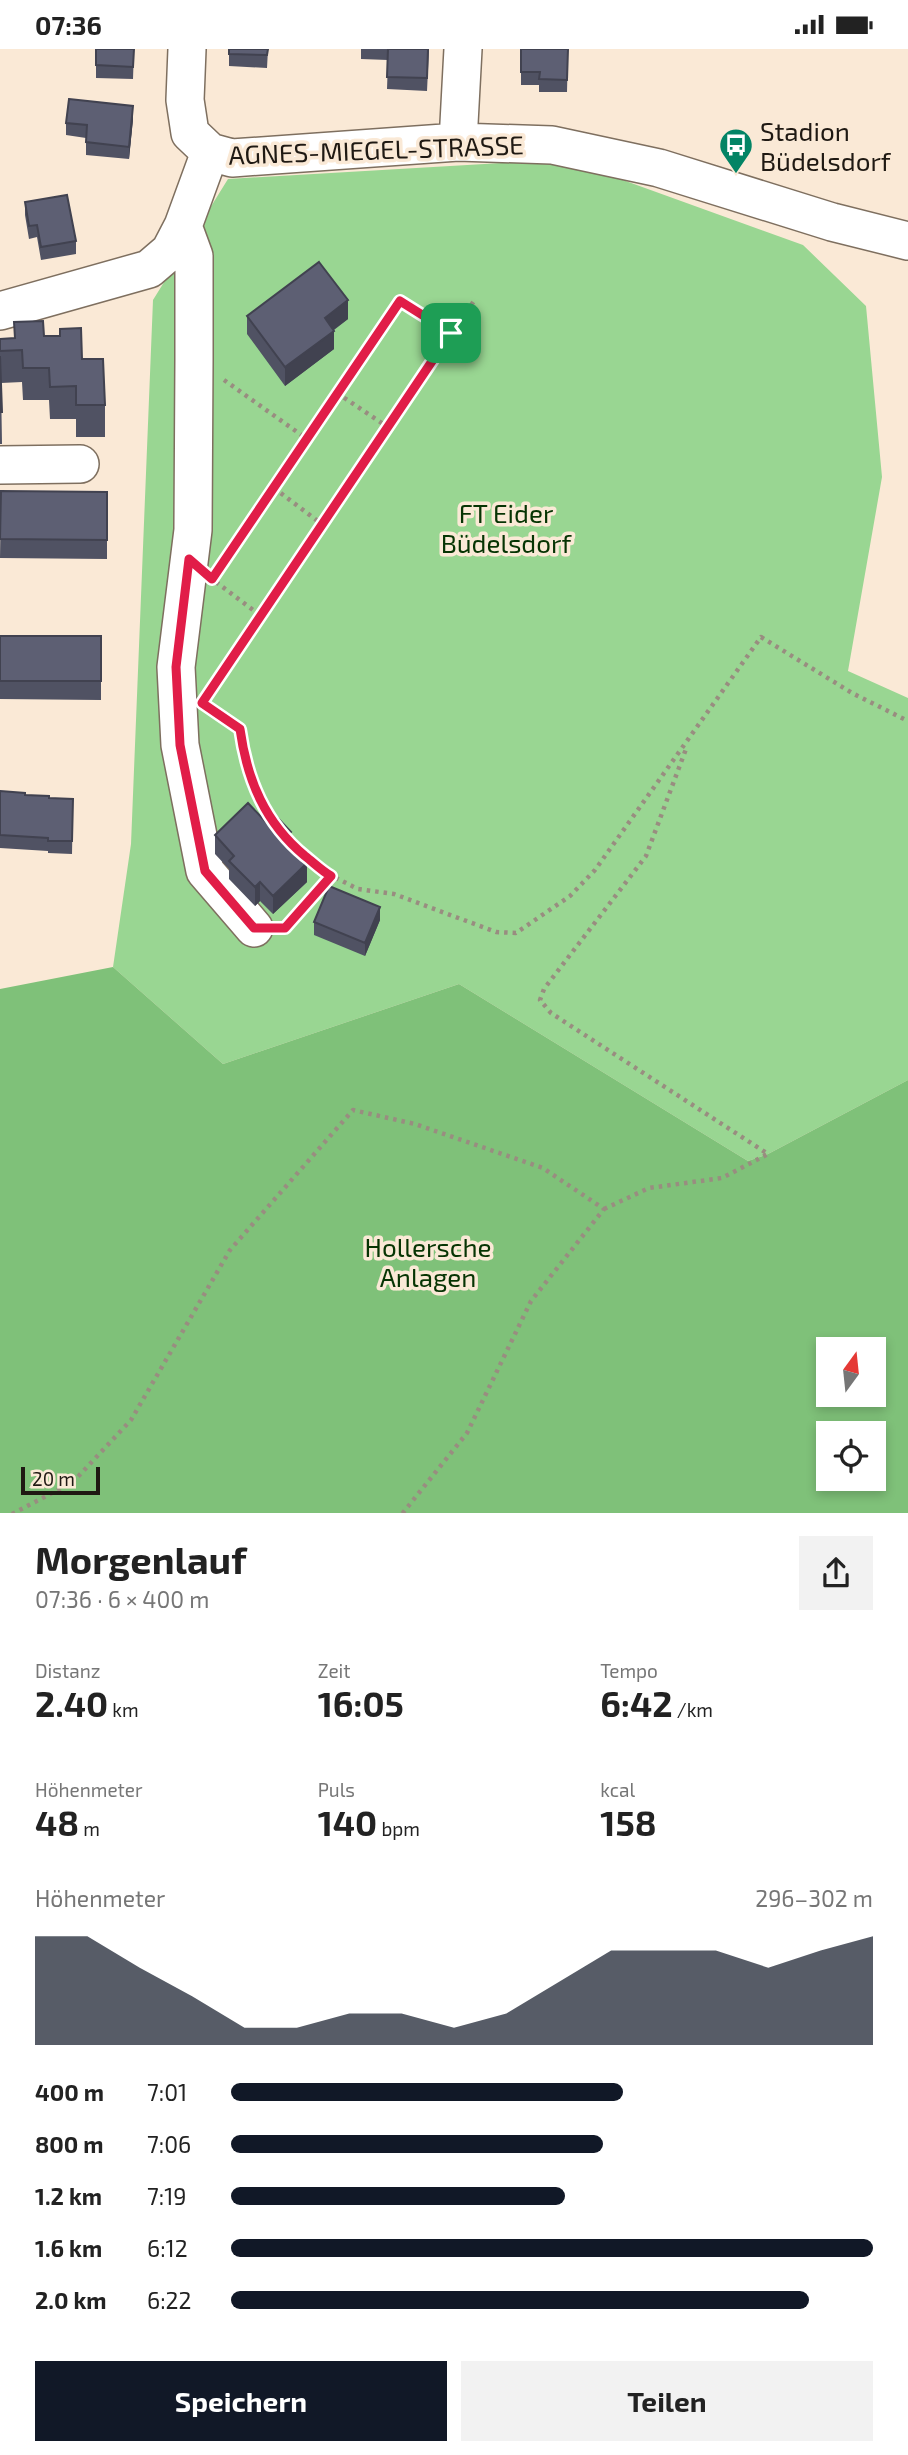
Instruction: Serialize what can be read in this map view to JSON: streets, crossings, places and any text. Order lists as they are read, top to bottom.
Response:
{
  "streets": {
    "street": ["AGNES-MIEGEL-STRASSE"]
  },
  "parks": ["FT Eider Büdelsdorf", "Hollersche Anlagen"],
  "places": {
    "bus stop": ["Stadion Büdelsdorf"]
  },
  "scale_bar": "20 m",
  "north": "top",
  "page": {
    "status": "07:36",
    "scale": "20 m",
    "heading": ["Morgenlauf", "07:36 · 6 × 400 m"],
    "stats": [
      ["Distanz", "2.40 km"],
      ["Zeit", "16:05"],
      ["Tempo", "6:42 /km"],
      ["Höhenmeter", "48 m"],
      ["Puls", "140 bpm"],
      ["kcal", "158"]
    ],
    "chart": ["Höhenmeter", "296–302 m"],
    "list": [
      {
        "name": "400 m",
        "note": "7:01"
      },
      {
        "name": "800 m",
        "note": "7:06"
      },
      {
        "name": "1.2 km",
        "note": "7:19"
      },
      {
        "name": "1.6 km",
        "note": "6:12"
      },
      {
        "name": "2.0 km",
        "note": "6:22"
      }
    ],
    "buttons": ["Speichern", "Teilen"]
  }
}
